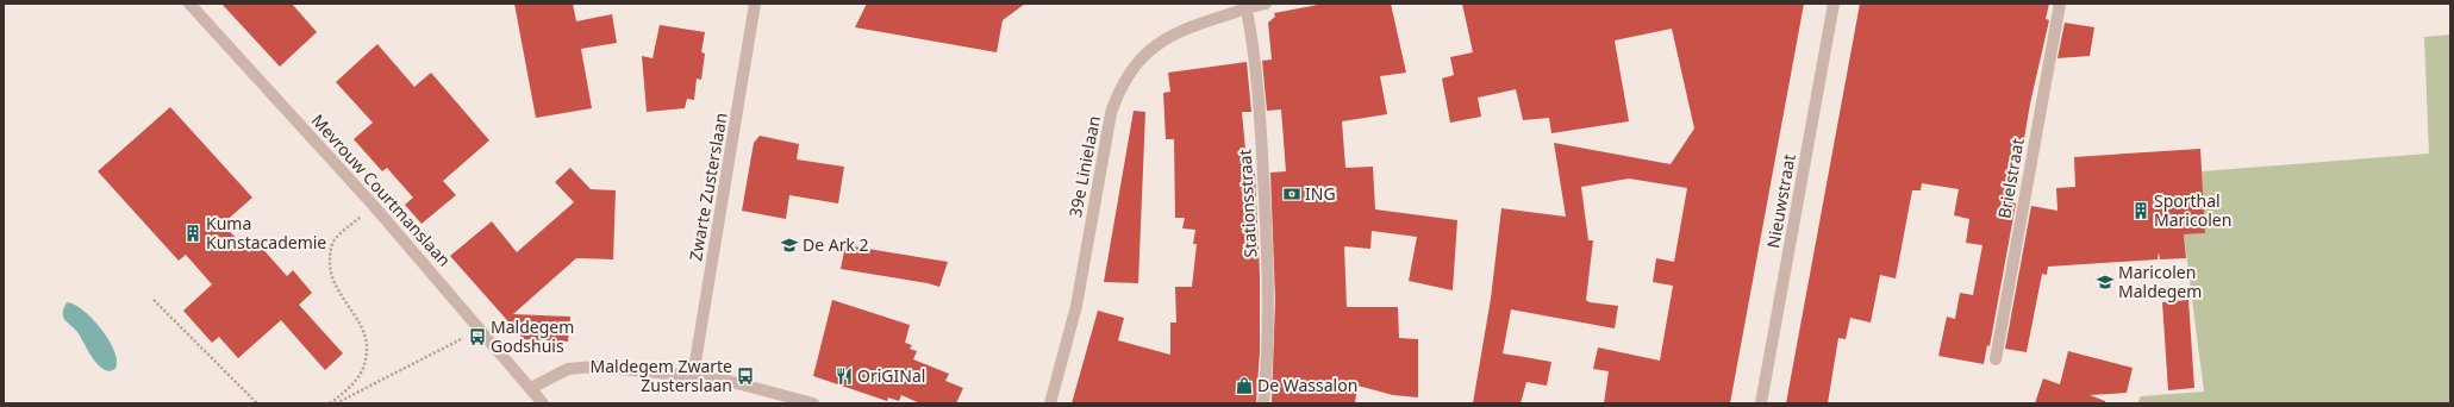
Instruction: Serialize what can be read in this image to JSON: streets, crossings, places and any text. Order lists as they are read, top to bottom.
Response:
{
  "streets": {
    "street": [
      "39e Linielaan",
      "Brielstraat",
      "Zwarte Zusterslaan",
      "Mevrouw Courtmanslaan",
      "Nieuwstraat",
      "Stationsstraat"
    ]
  },
  "crossings": [
    ["39e Linielaan", "Stationsstraat"]
  ],
  "places": {
    "bank": ["ING"],
    "building": ["Sporthal Maricolen", "Kuma Kunstacademie"],
    "school or university": ["De Ark 2", "Maricolen Maldegem"],
    "bus stop": ["Maldegem Godshuis", "Maldegem Zwarte Zusterslaan"],
    "restaurant": ["OriGINal"],
    "shop": ["De Wassalon"]
  }
}
